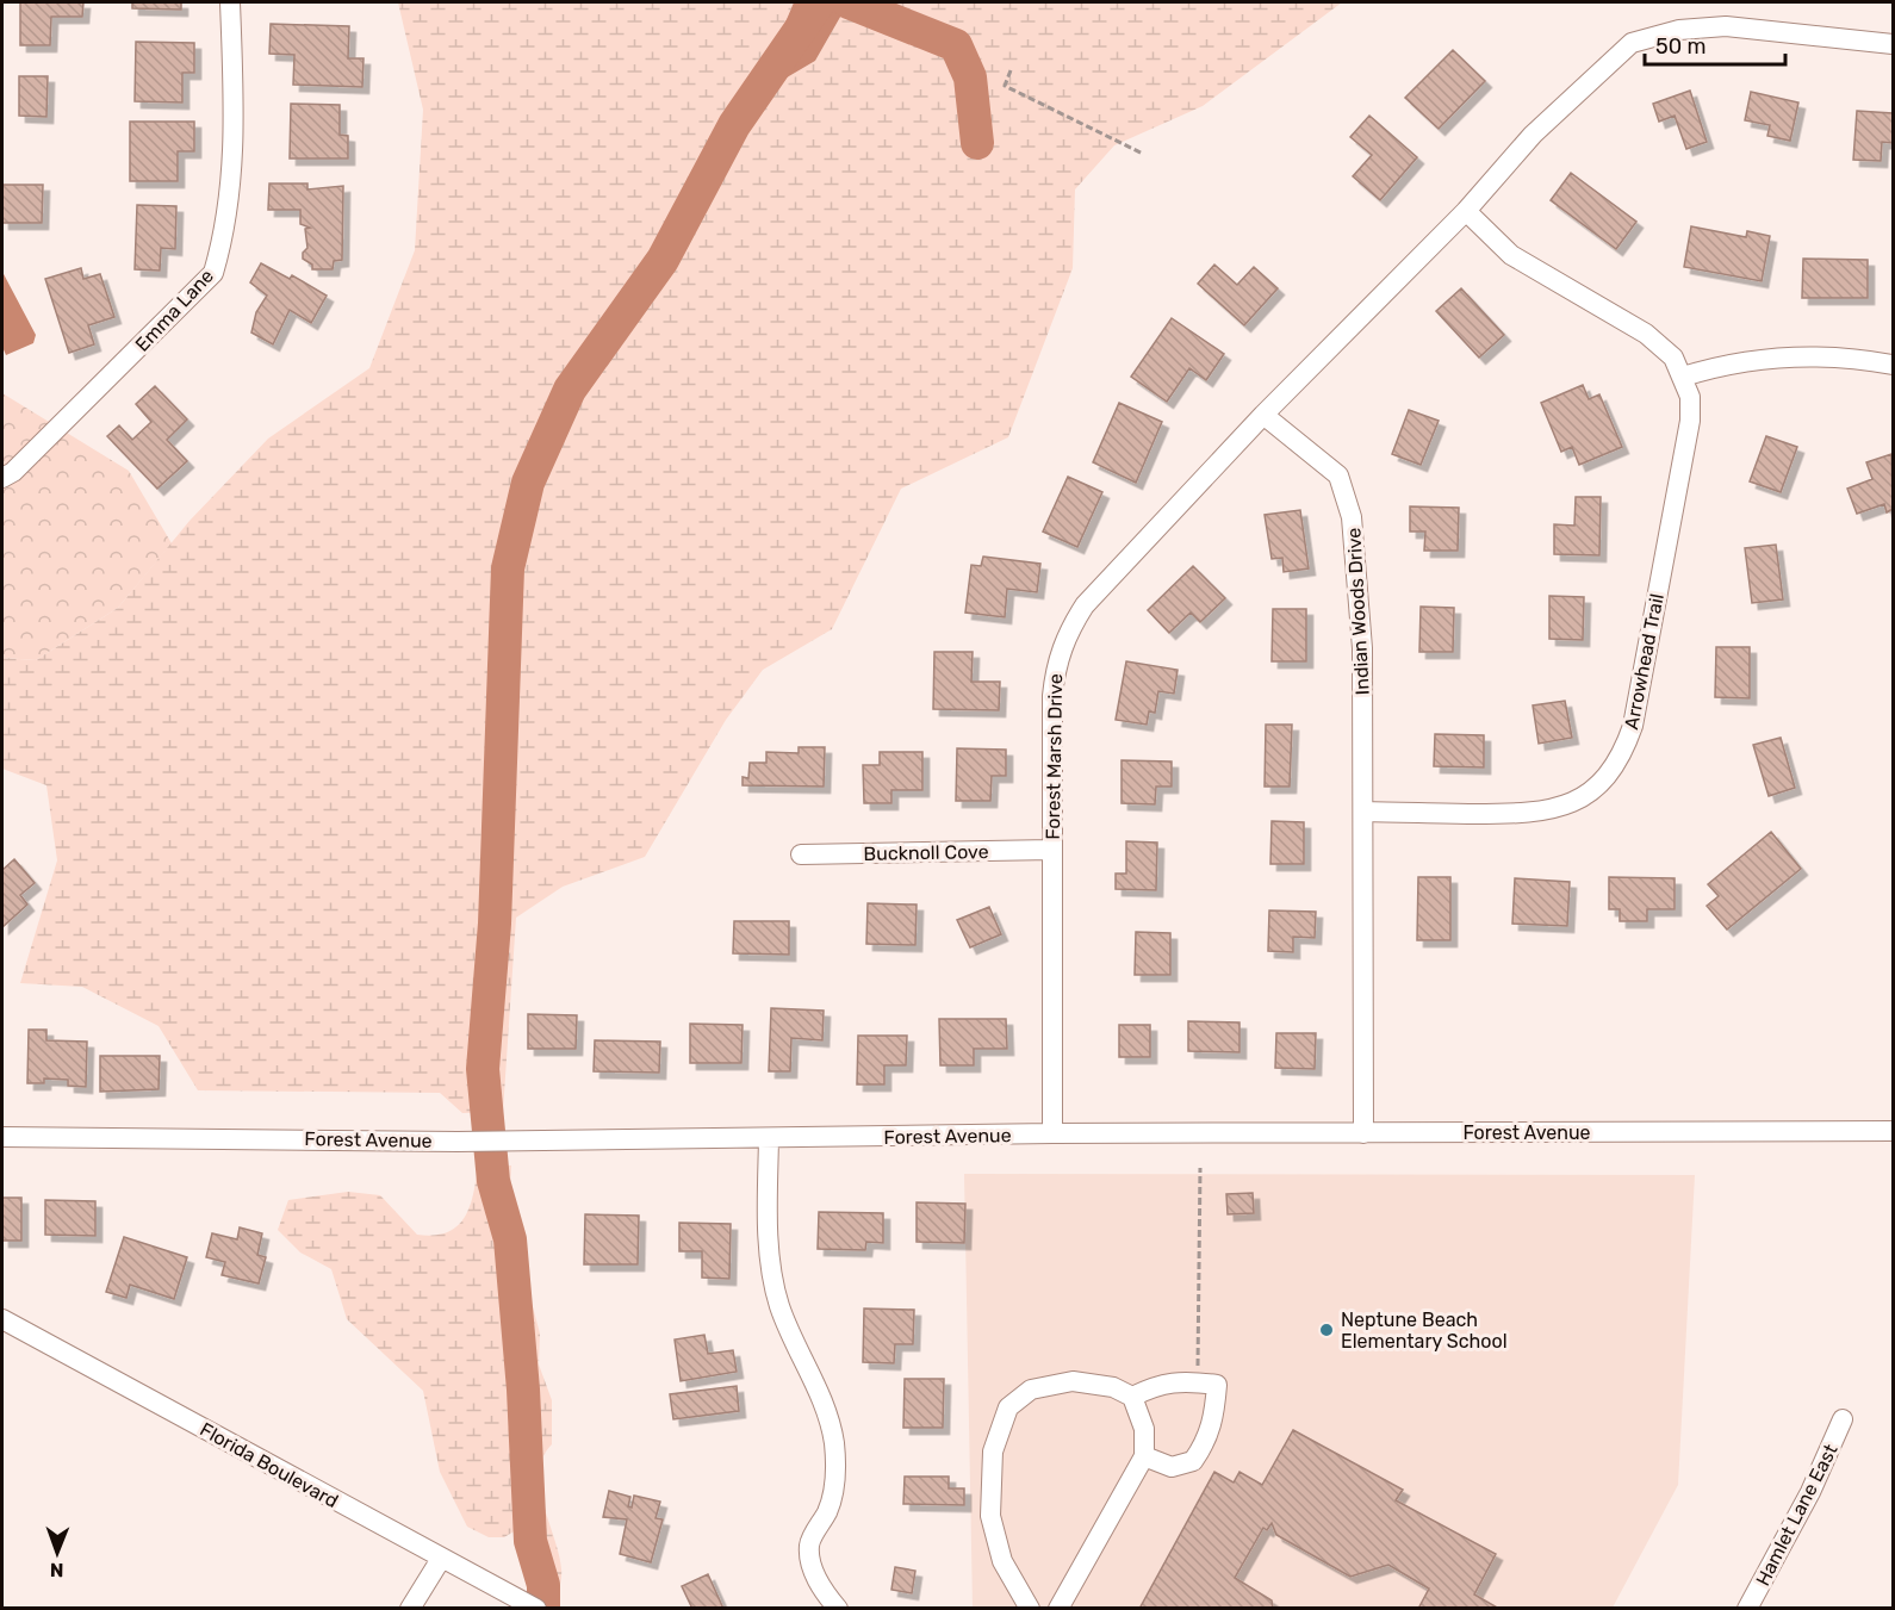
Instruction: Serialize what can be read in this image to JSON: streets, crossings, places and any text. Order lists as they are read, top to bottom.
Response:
{
  "streets": {
    "street": [
      "Emma Lane",
      "Indian Woods Drive",
      "Arrowhead Trail",
      "Forest Marsh Drive",
      "Bucknoll Cove",
      "Forest Avenue",
      "Florida Boulevard",
      "Hamlet Lane East"
    ]
  },
  "crossings": [
    ["Indian Woods Drive", "Arrowhead Trail"],
    ["Indian Woods Drive", "Forest Marsh Drive"],
    ["Indian Woods Drive", "Forest Avenue"],
    ["Forest Marsh Drive", "Bucknoll Cove"],
    ["Forest Marsh Drive", "Forest Avenue"]
  ],
  "places": ["Neptune Beach Elementary School"],
  "scale_bar": "50 m",
  "north": "bottom"
}
